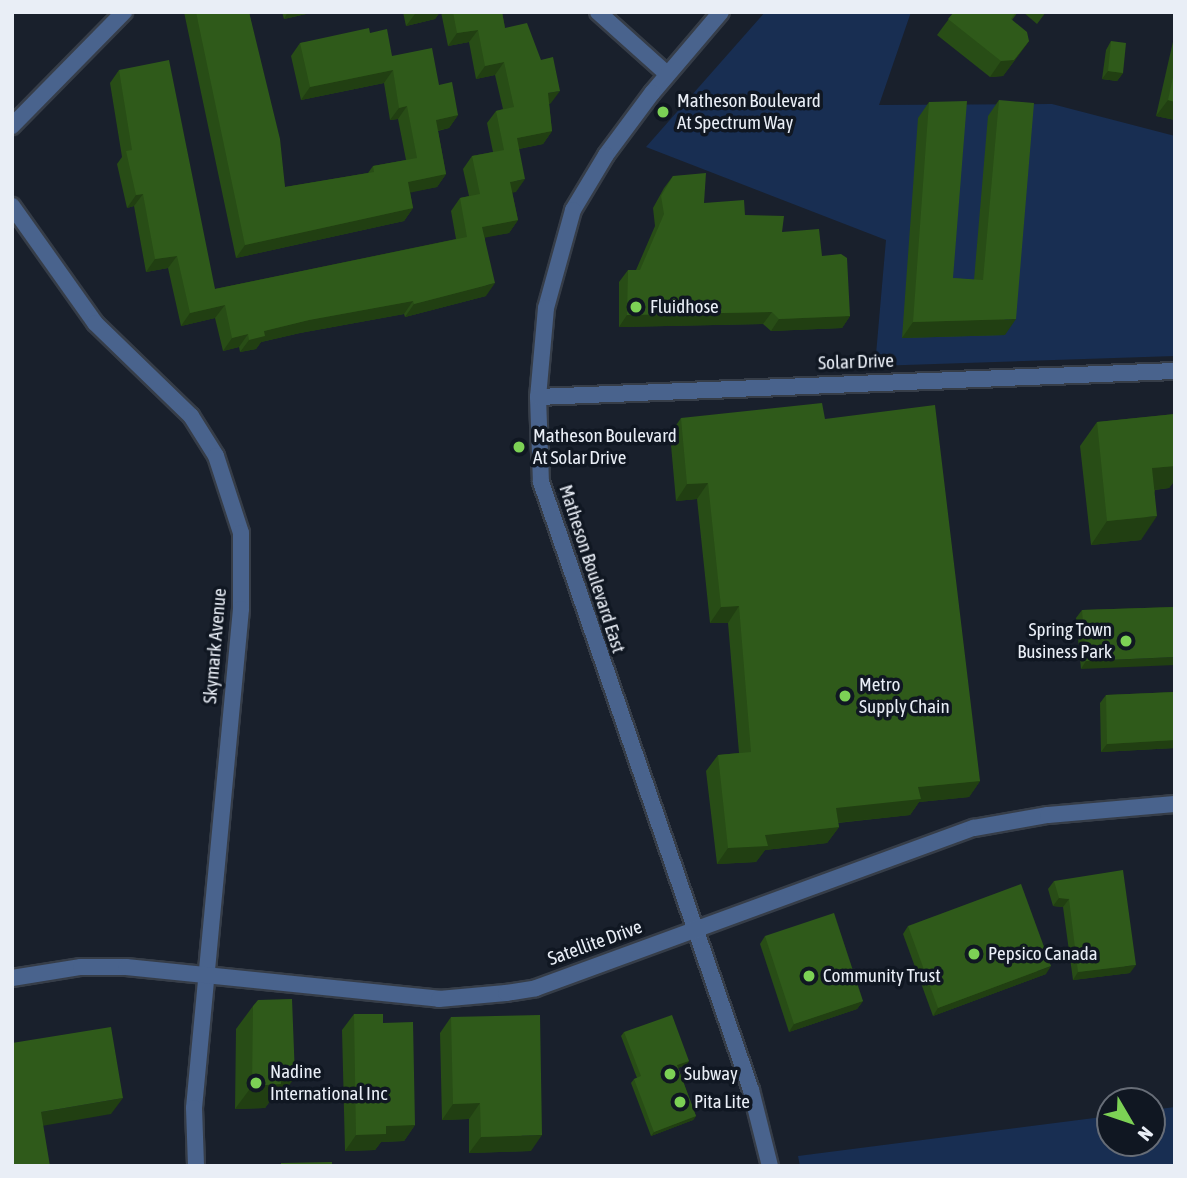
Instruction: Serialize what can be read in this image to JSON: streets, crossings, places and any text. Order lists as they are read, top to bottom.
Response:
{
  "streets": {
    "street": [
      "Solar Drive",
      "Matheson Boulevard East",
      "Skymark Avenue",
      "Satellite Drive"
    ]
  },
  "crossings": [
    ["Solar Drive", "Matheson Boulevard East"],
    ["Matheson Boulevard East", "Satellite Drive"],
    ["Skymark Avenue", "Satellite Drive"]
  ],
  "places": [
    "Matheson Boulevard At Spectrum Way",
    "Fluidhose",
    "Matheson Boulevard At Solar Drive",
    "Spring Town Business Park",
    "Metro Supply Chain",
    "Pepsico Canada",
    "Community Trust",
    "Subway",
    "Nadine International Inc",
    "Pita Lite"
  ],
  "north": "bottom right"
}
